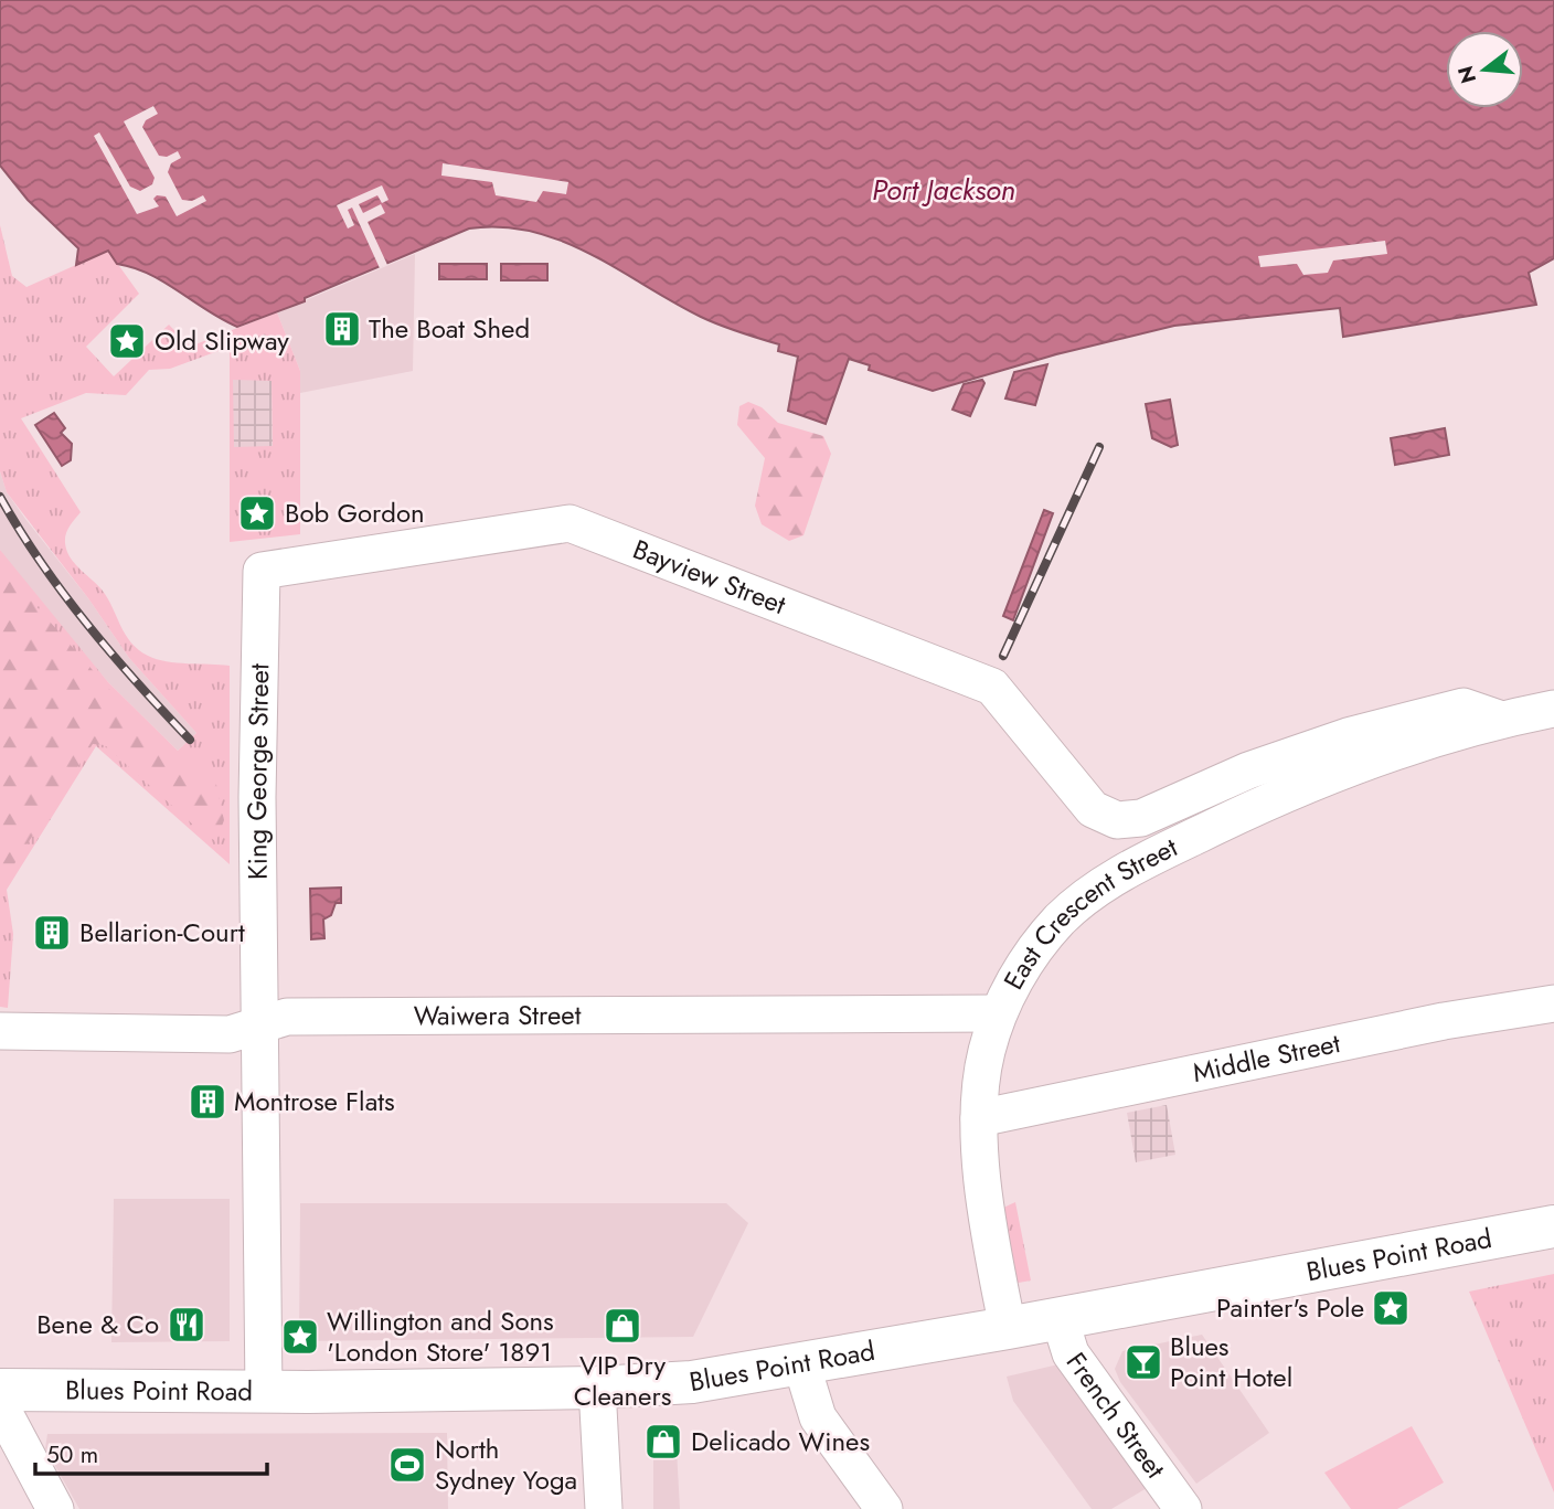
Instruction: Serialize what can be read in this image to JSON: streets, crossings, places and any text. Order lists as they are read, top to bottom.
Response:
{
  "streets": {
    "street": [
      "Bayview Street",
      "King George Street",
      "East Crescent Street",
      "Waiwera Street",
      "Middle Street",
      "Blues Point Road",
      "French Street"
    ]
  },
  "crossings": [
    ["Bayview Street", "King George Street"],
    ["Bayview Street", "East Crescent Street"],
    ["King George Street", "Waiwera Street"],
    ["King George Street", "Blues Point Road"],
    ["East Crescent Street", "Waiwera Street"],
    ["East Crescent Street", "Middle Street"],
    ["East Crescent Street", "Blues Point Road"],
    ["Blues Point Road", "French Street"]
  ],
  "water": ["Port Jackson"],
  "places": {
    "building": ["The Boat Shed", "Bellarion-Court", "Montrose Flats"],
    "place": [
      "Old Slipway",
      "Bob Gordon",
      "Painter's Pole",
      "Willington and Sons 'London Store' 1891"
    ],
    "restaurant": ["Bene & Co"],
    "shop": ["VIP Dry Cleaners", "Delicado Wines"],
    "bar": ["Blues Point Hotel"],
    "sports": ["North Sydney Yoga"]
  },
  "scale_bar": "50 m",
  "north": "left"
}
